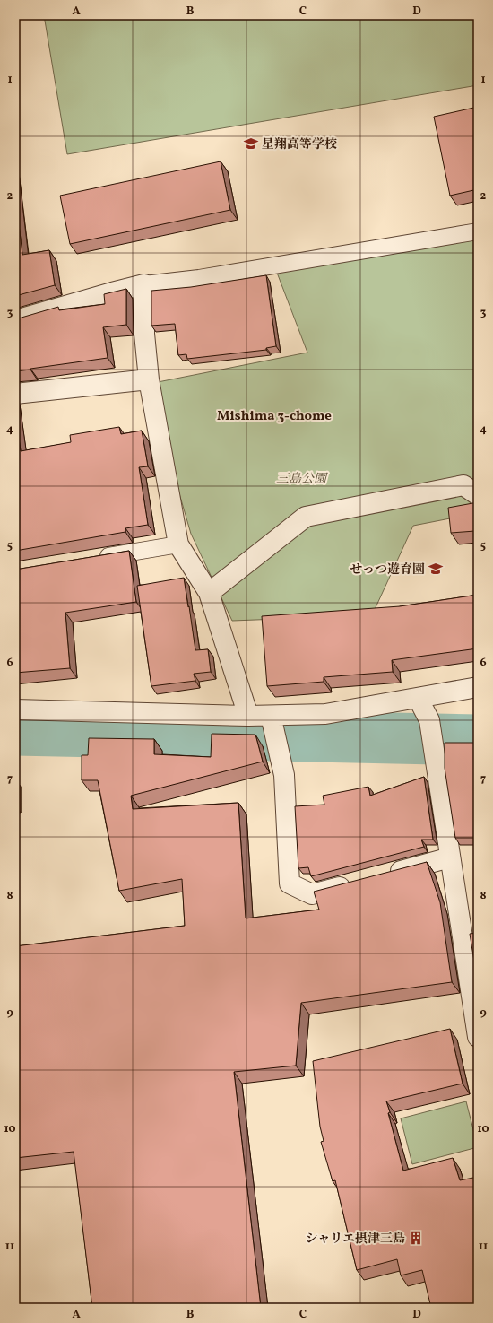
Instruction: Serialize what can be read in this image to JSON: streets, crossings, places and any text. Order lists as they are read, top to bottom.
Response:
{
  "districts": ["Mishima 3-chome"],
  "parks": ["三島公園"],
  "places": {
    "school or university": ["星翔高等学校", "せっつ遊育園"],
    "building": ["シャリエ摂津三島"]
  },
  "grid": {
    "columns": [
      "A",
      "B",
      "C",
      "D"
    ],
    "rows": [
      "1",
      "2",
      "3",
      "4",
      "5",
      "6",
      "7",
      "8",
      "9",
      "10",
      "11"
    ]
  }
}
